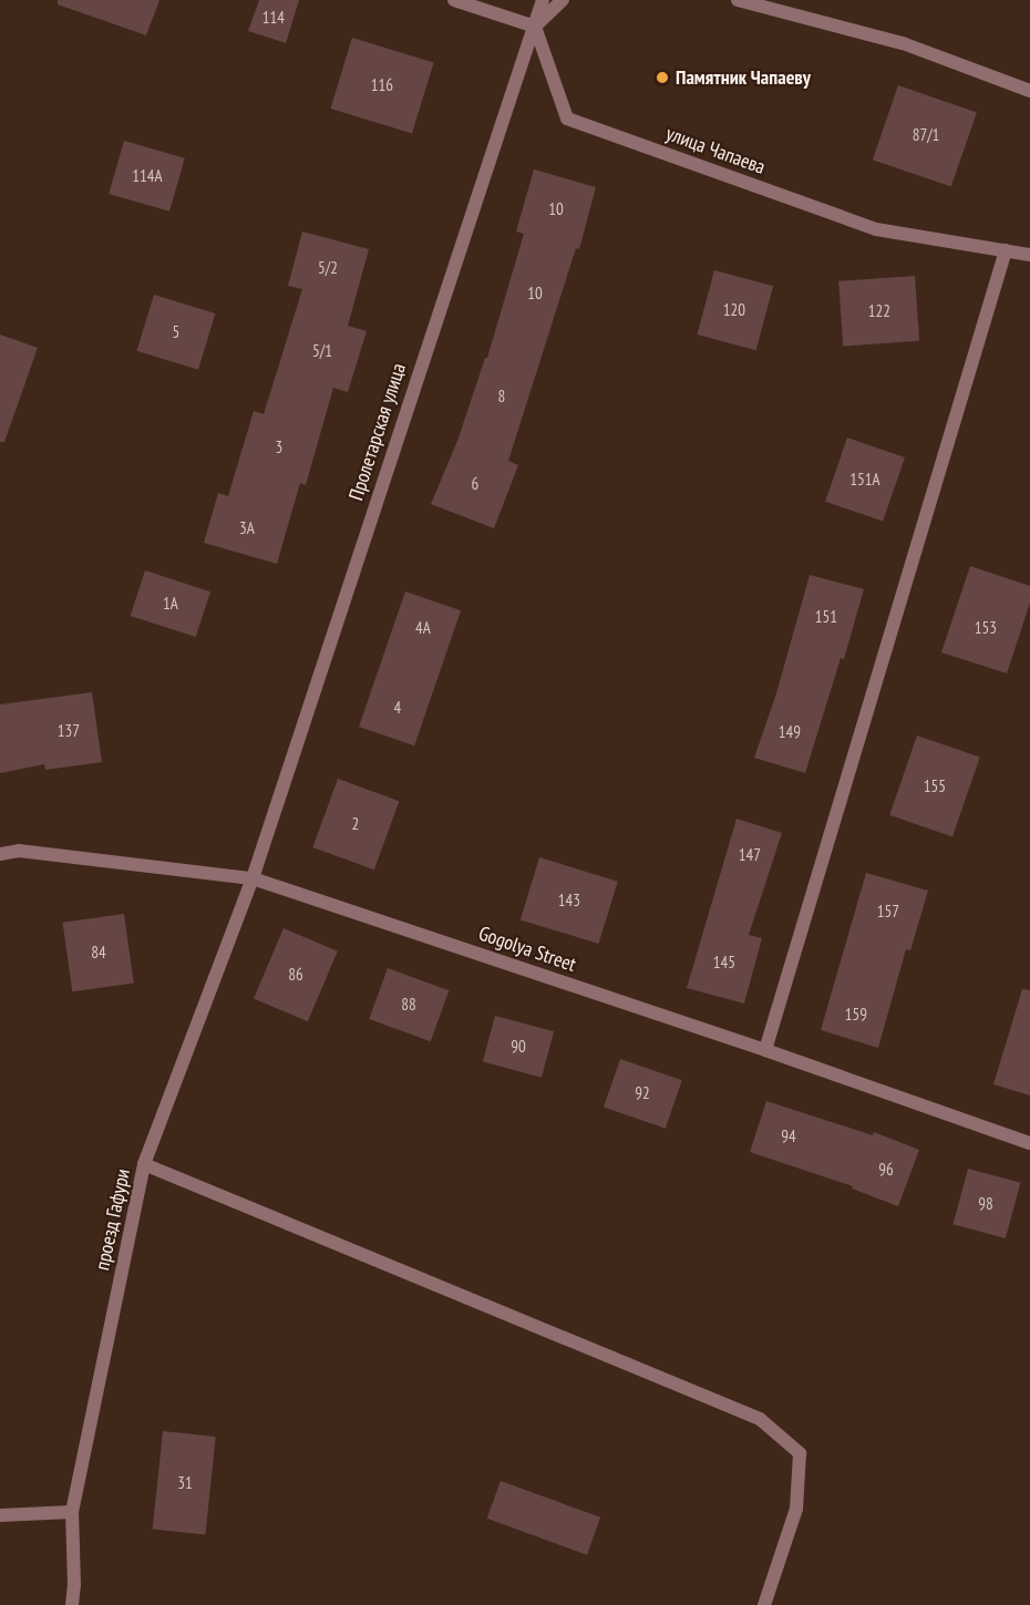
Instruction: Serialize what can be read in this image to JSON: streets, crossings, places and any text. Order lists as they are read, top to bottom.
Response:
{
  "streets": {
    "street": [
      "улица Чапаева",
      "Пролетарская улица",
      "Gogolya Street",
      "проезд Гафури"
    ]
  },
  "crossings": [
    ["улица Чапаева", "Пролетарская улица"],
    ["Пролетарская улица", "Gogolya Street"],
    ["Пролетарская улица", "проезд Гафури"],
    ["Gogolya Street", "проезд Гафури"]
  ],
  "places": ["Памятник Чапаеву"],
  "house_numbers": [
    "114",
    "116",
    "87/1",
    "114А",
    "10",
    "5/2",
    "10",
    "120",
    "122",
    "5",
    "5/1",
    "8",
    "3",
    "151А",
    "6",
    "3А",
    "1А",
    "151",
    "4А",
    "153",
    "4",
    "137",
    "149",
    "155",
    "2",
    "147",
    "143",
    "157",
    "84",
    "145",
    "86",
    "88",
    "159",
    "90",
    "92",
    "94",
    "96",
    "98",
    "31"
  ]
}
